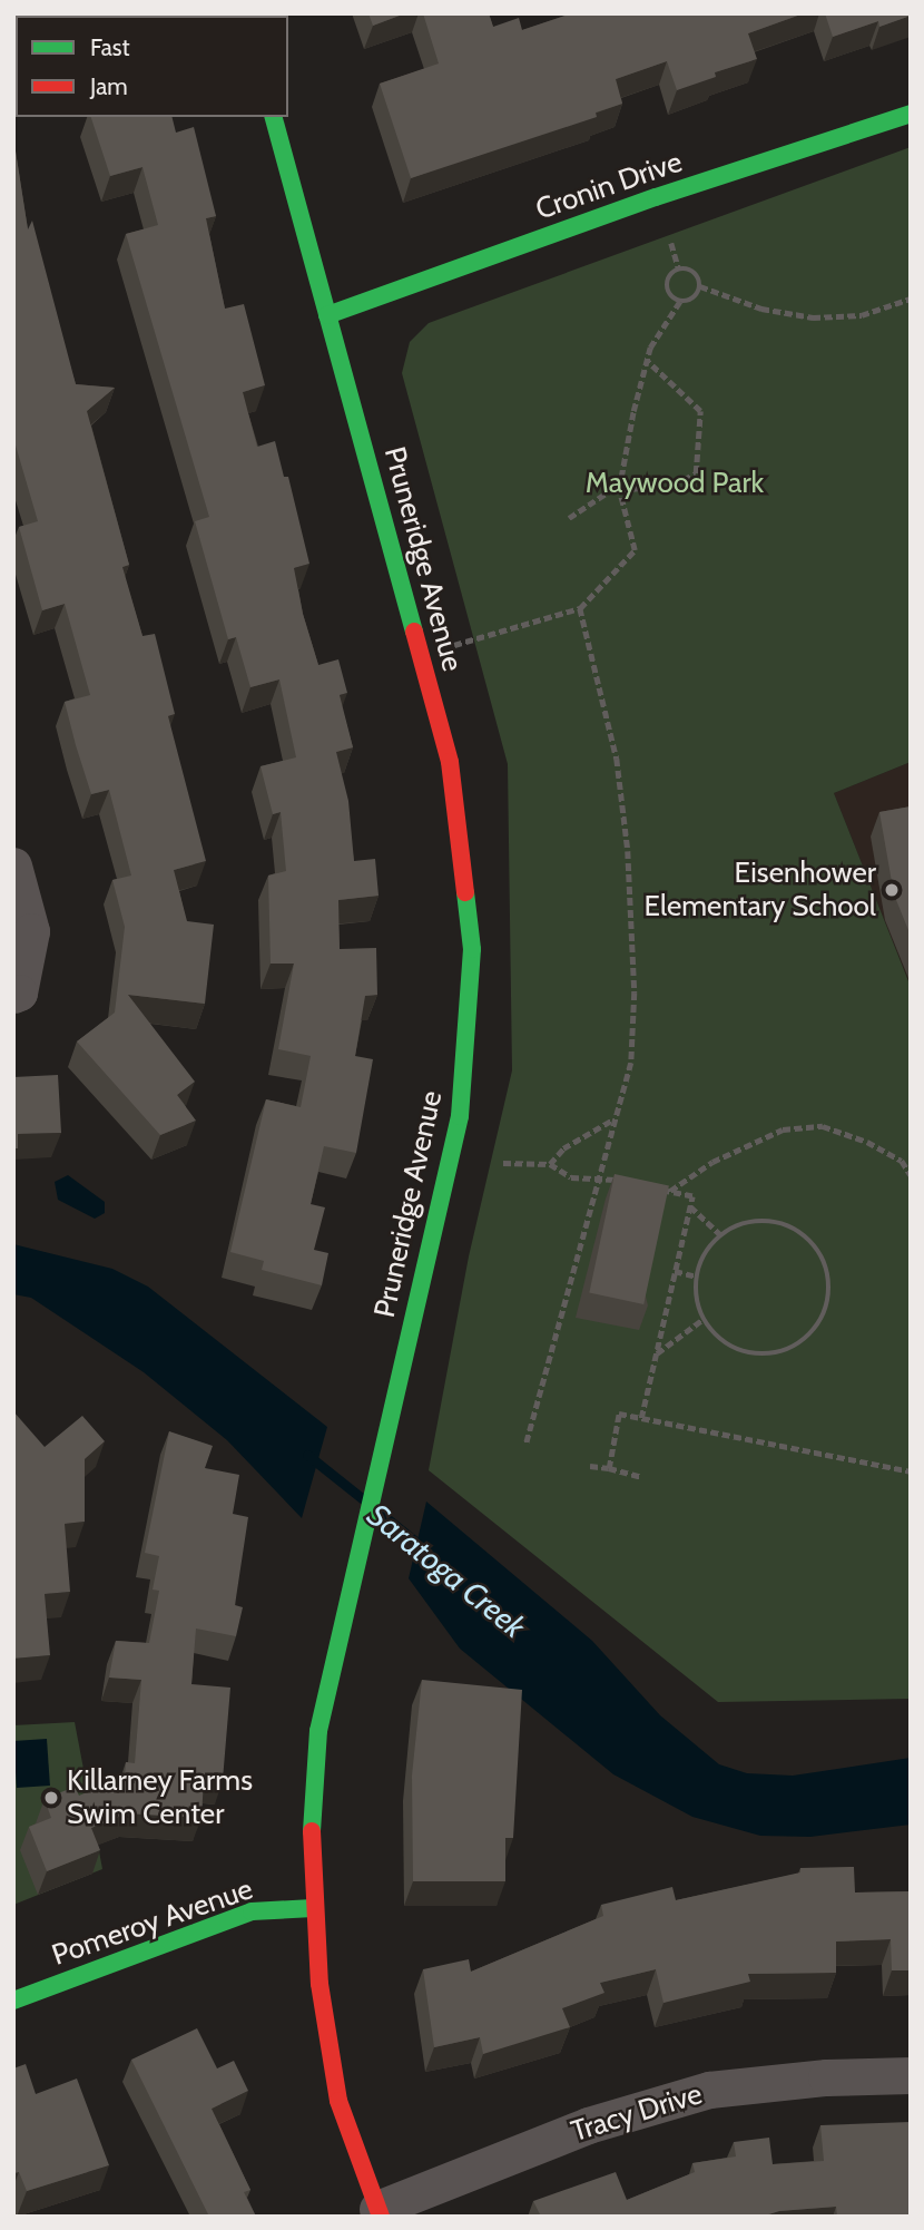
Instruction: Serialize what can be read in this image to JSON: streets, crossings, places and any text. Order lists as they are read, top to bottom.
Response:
{
  "streets": {
    "main road": ["Cronin Drive", "Pruneridge Avenue", "Pomeroy Avenue"],
    "street": ["Tracy Drive"]
  },
  "crossings": [
    ["Cronin Drive", "Pruneridge Avenue"],
    ["Pruneridge Avenue", "Pomeroy Avenue"],
    ["Pruneridge Avenue", "Tracy Drive"]
  ],
  "water": ["Saratoga Creek"],
  "parks": ["Maywood Park"],
  "places": ["Eisenhower Elementary School", "Killarney Farms Swim Center"],
  "legend": ["Fast", "Jam"]
}
